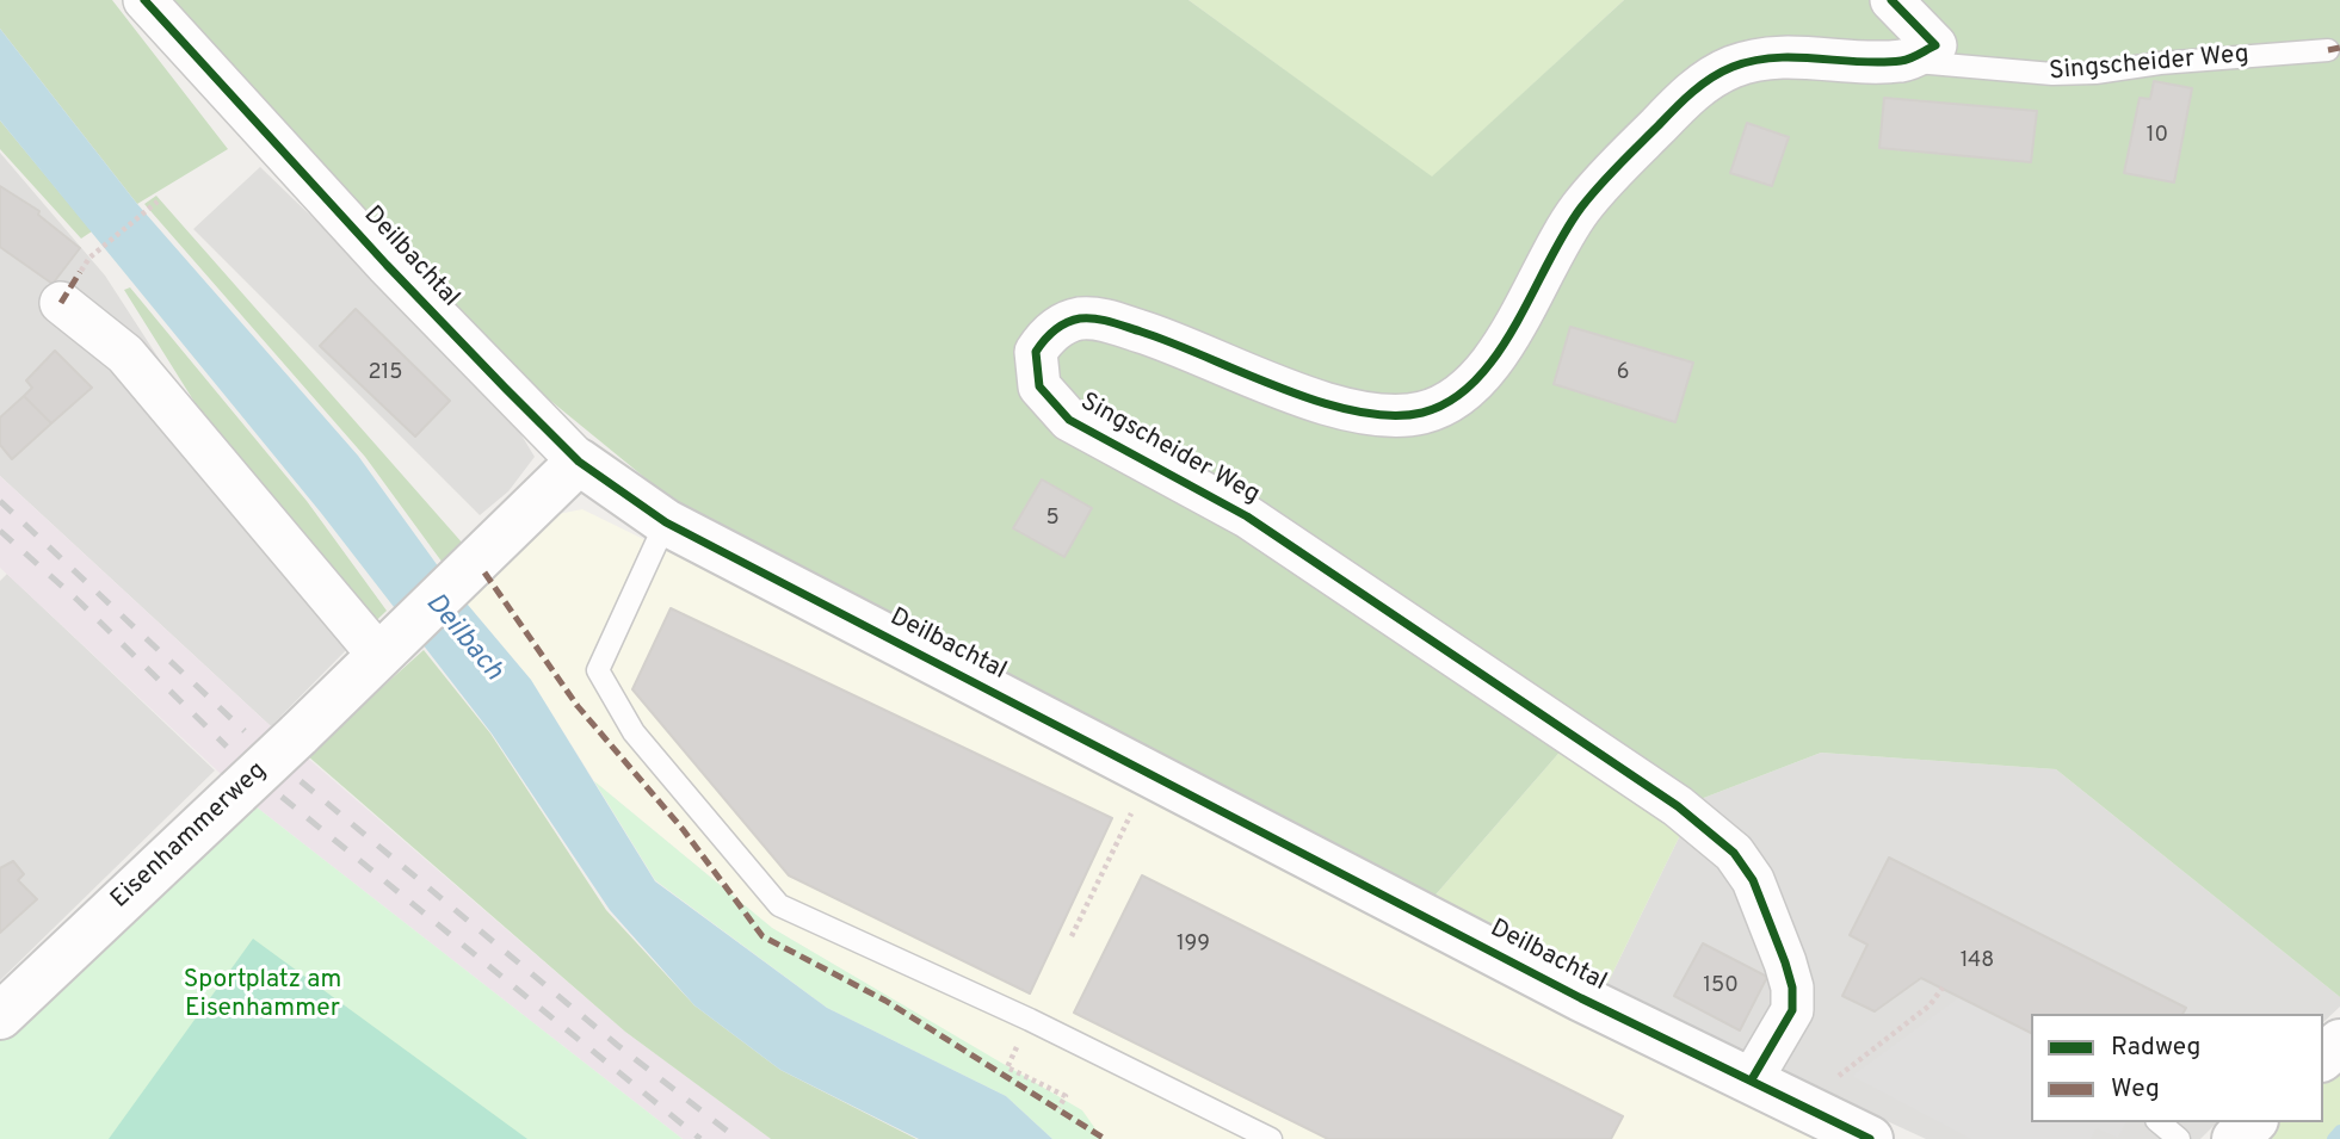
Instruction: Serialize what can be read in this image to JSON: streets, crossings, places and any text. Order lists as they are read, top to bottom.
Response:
{
  "streets": {
    "street": ["Singscheider Weg", "Deilbachtal", "Eisenhammerweg"]
  },
  "crossings": [
    ["Singscheider Weg", "Deilbachtal"],
    ["Deilbachtal", "Eisenhammerweg"]
  ],
  "water": ["Deilbach"],
  "parks": ["Sportplatz am Eisenhammer"],
  "house_numbers": [
    "10",
    "215",
    "6",
    "5",
    "199",
    "148",
    "150"
  ],
  "legend": ["Radweg", "Weg"]
}
